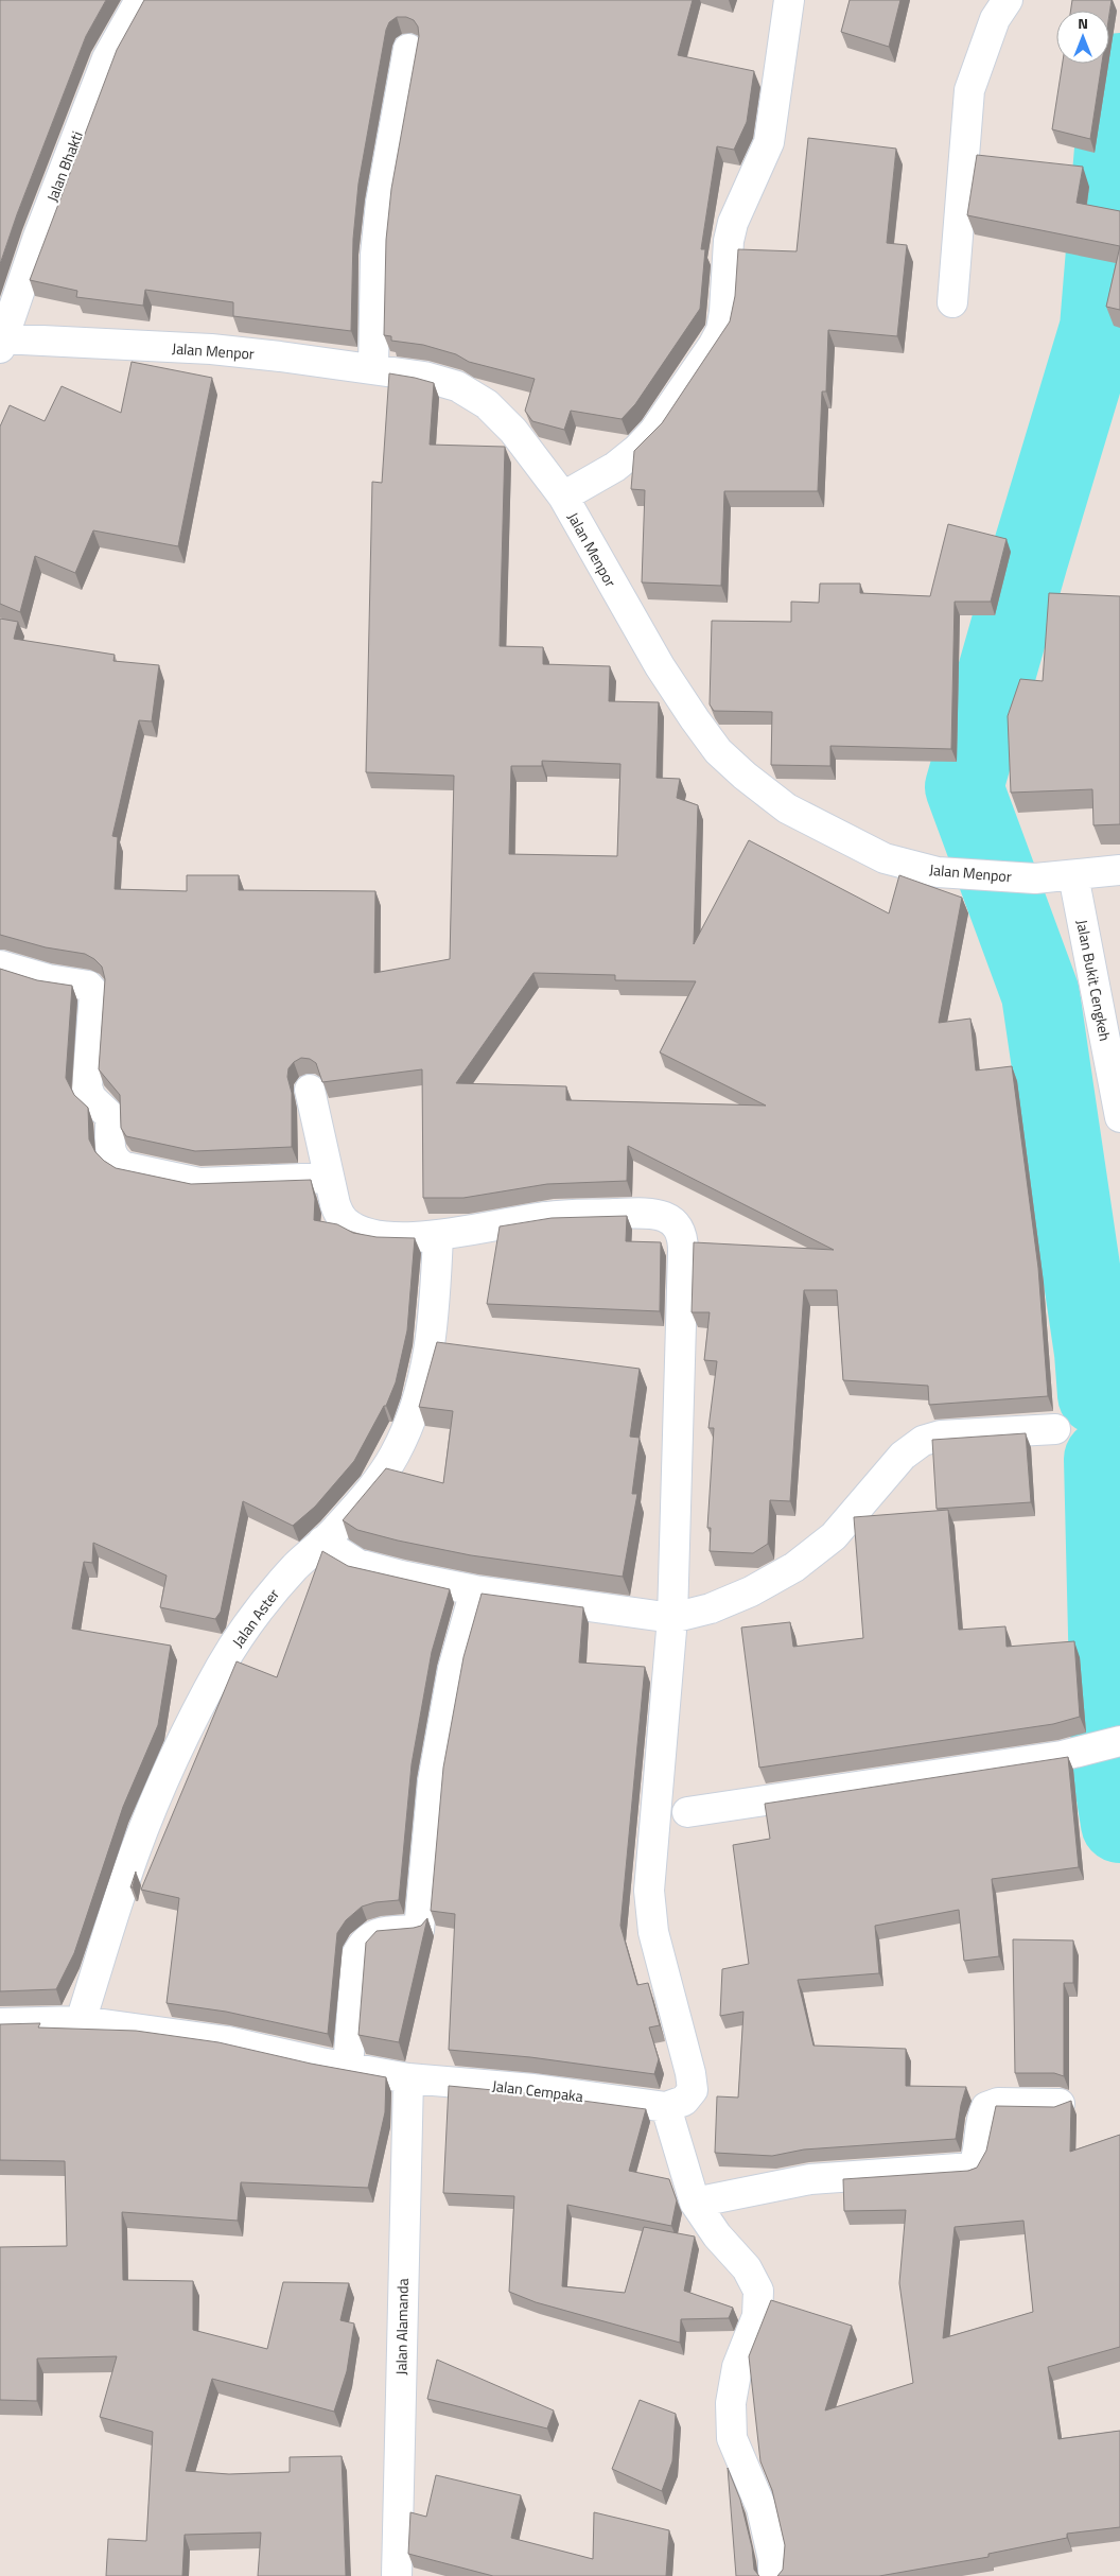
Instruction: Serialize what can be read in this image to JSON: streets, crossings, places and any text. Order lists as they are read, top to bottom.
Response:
{
  "streets": {
    "street": [
      "Jalan Bhakti",
      "Jalan Menpor",
      "Jalan Bukit Cengkeh",
      "Jalan Aster",
      "Jalan Cempaka",
      "Jalan Alamanda"
    ]
  },
  "crossings": [
    ["Jalan Bhakti", "Jalan Menpor"],
    ["Jalan Menpor", "Jalan Bukit Cengkeh"],
    ["Jalan Aster", "Jalan Cempaka"],
    ["Jalan Cempaka", "Jalan Alamanda"]
  ],
  "north": "top"
}
